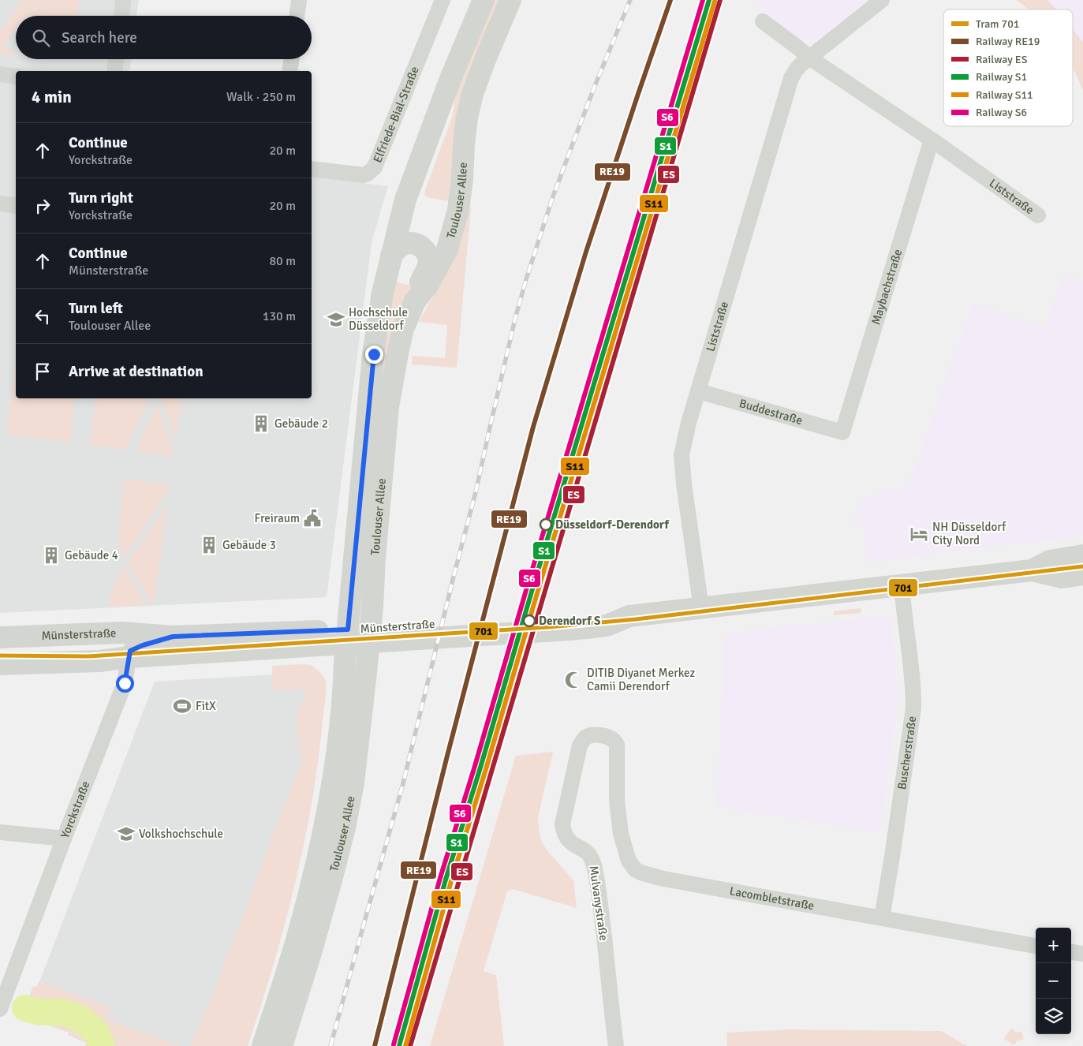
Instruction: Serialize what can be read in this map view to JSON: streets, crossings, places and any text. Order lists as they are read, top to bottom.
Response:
{
  "streets": {
    "main road": ["Toulouser Allee", "Münsterstraße"],
    "street": [
      "Elfriede-Bial-Straße",
      "Liststraße",
      "Maybachstraße",
      "Buddestraße",
      "Buscherstraße",
      "Yorckstraße",
      "Lacombletstraße",
      "Mulvanystraße"
    ]
  },
  "crossings": [
    ["Liststraße", "Maybachstraße"],
    ["Liststraße", "Buddestraße"],
    ["Liststraße", "Münsterstraße"],
    ["Toulouser Allee", "Münsterstraße"],
    ["Maybachstraße", "Buddestraße"],
    ["Münsterstraße", "Buscherstraße"],
    ["Münsterstraße", "Yorckstraße"],
    ["Buscherstraße", "Lacombletstraße"],
    ["Lacombletstraße", "Mulvanystraße"]
  ],
  "places": {
    "school or university": ["Hochschule Düsseldorf", "Volkshochschule"],
    "building": ["Gebäude 2", "Gebäude 3", "Gebäude 4"],
    "public building": ["Freiraum"],
    "other": ["Düsseldorf-Derendorf", "Derendorf S"],
    "hotel": ["NH Düsseldorf City Nord"],
    "mosque": ["DITIB Diyanet Merkez Camii Derendorf"],
    "sports": ["FitX"]
  },
  "lines": [
    "rail line RE19",
    "rail line ES",
    "rail line S1",
    "rail line S6",
    "rail line S11",
    "tram line 701"
  ],
  "legend": [
    "Tram 701",
    "Railway RE19",
    "Railway ES",
    "Railway S1",
    "Railway S11",
    "Railway S6"
  ],
  "page": {
    "search": "Search here",
    "heading": ["4 min", "Walk · 250 m"],
    "list": [
      ["Continue", "Yorckstraße", "20 m"],
      ["Turn right", "Yorckstraße", "20 m"],
      ["Continue", "Münsterstraße", "80 m"],
      ["Turn left", "Toulouser Allee", "130 m"],
      "Arrive at destination"
    ],
    "map_buttons": ["+", "−"]
  }
}
